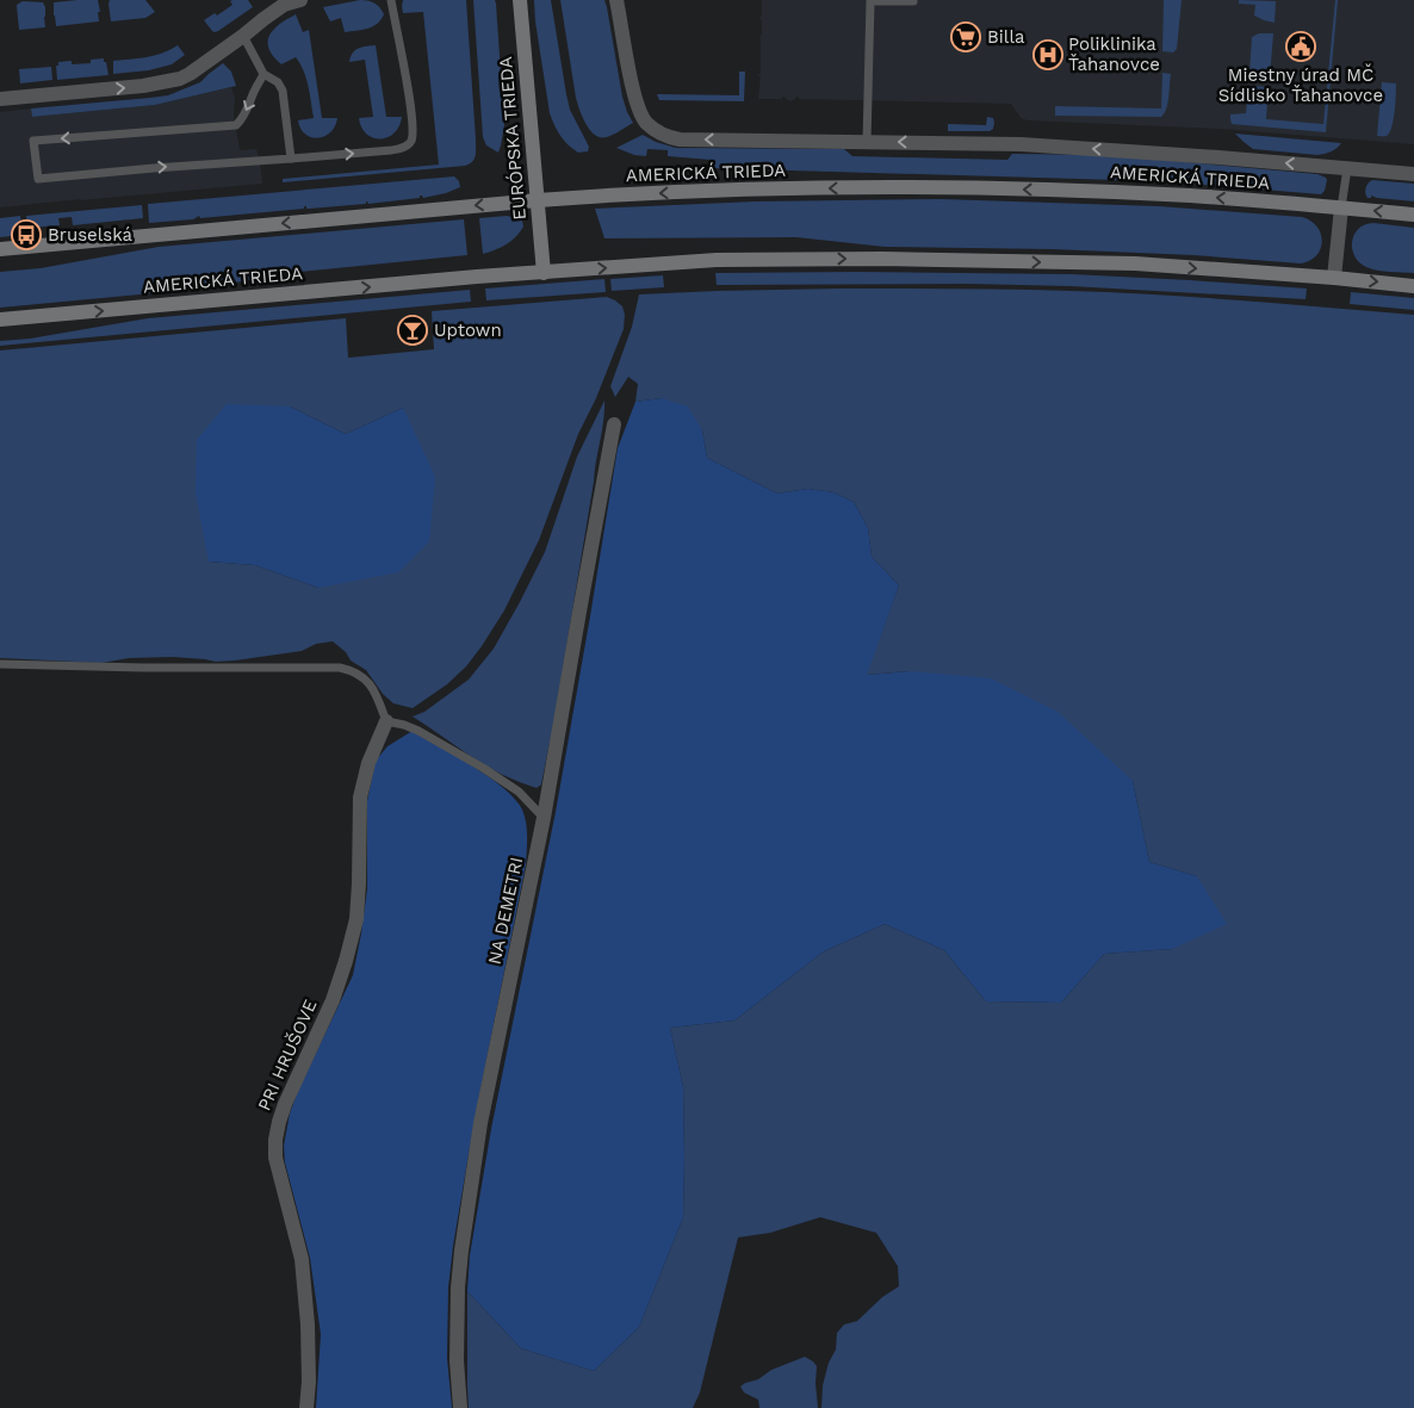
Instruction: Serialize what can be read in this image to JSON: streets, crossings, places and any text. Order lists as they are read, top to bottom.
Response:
{
  "streets": {
    "street": [
      "EURÓPSKA TRIEDA",
      "AMERICKÁ TRIEDA",
      "NA DEMETRI",
      "PRI HRUŠOVE"
    ]
  },
  "crossings": [
    ["EURÓPSKA TRIEDA", "AMERICKÁ TRIEDA"]
  ],
  "places": {
    "supermarket": ["Billa"],
    "public building": ["Miestny úrad MČ Sídlisko Ťahanovce"],
    "hospital": ["Poliklinika Ťahanovce"],
    "bus stop": ["Bruselská"],
    "bar": ["Uptown"]
  }
}
